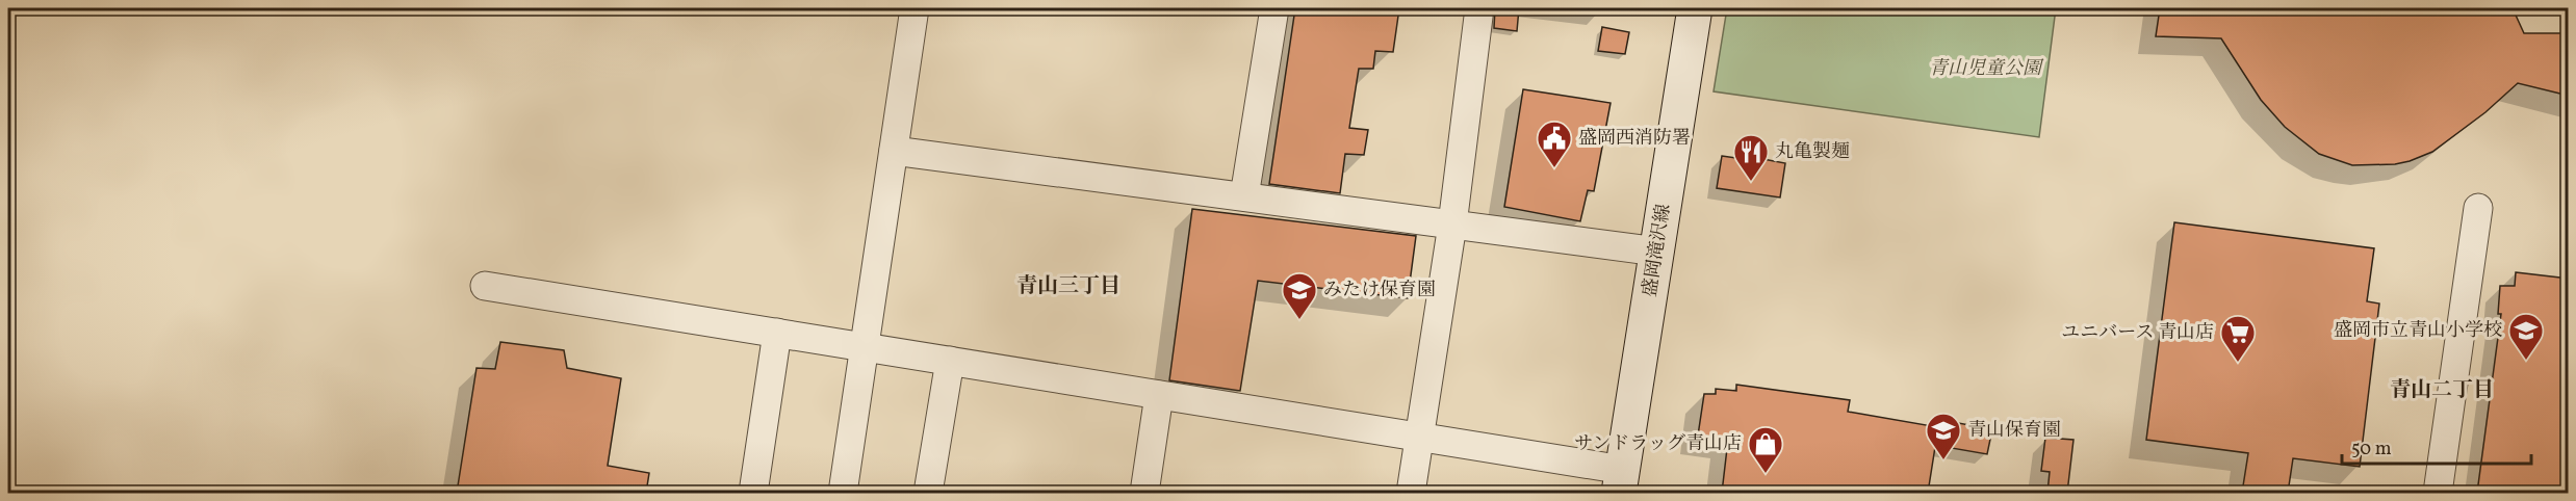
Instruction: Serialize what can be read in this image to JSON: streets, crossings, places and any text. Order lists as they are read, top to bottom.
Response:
{
  "streets": {
    "main road": ["盛岡滝沢線"]
  },
  "districts": ["青山三丁目", "青山二丁目"],
  "parks": ["青山児童公園"],
  "places": {
    "public building": ["盛岡西消防署"],
    "restaurant": ["丸亀製麺"],
    "school or university": ["みたけ保育園", "盛岡市立青山小学校", "青山保育園"],
    "supermarket": ["ユニバース 青山店"],
    "shop": ["サンドラッグ青山店"]
  },
  "scale_bar": "50 m"
}
